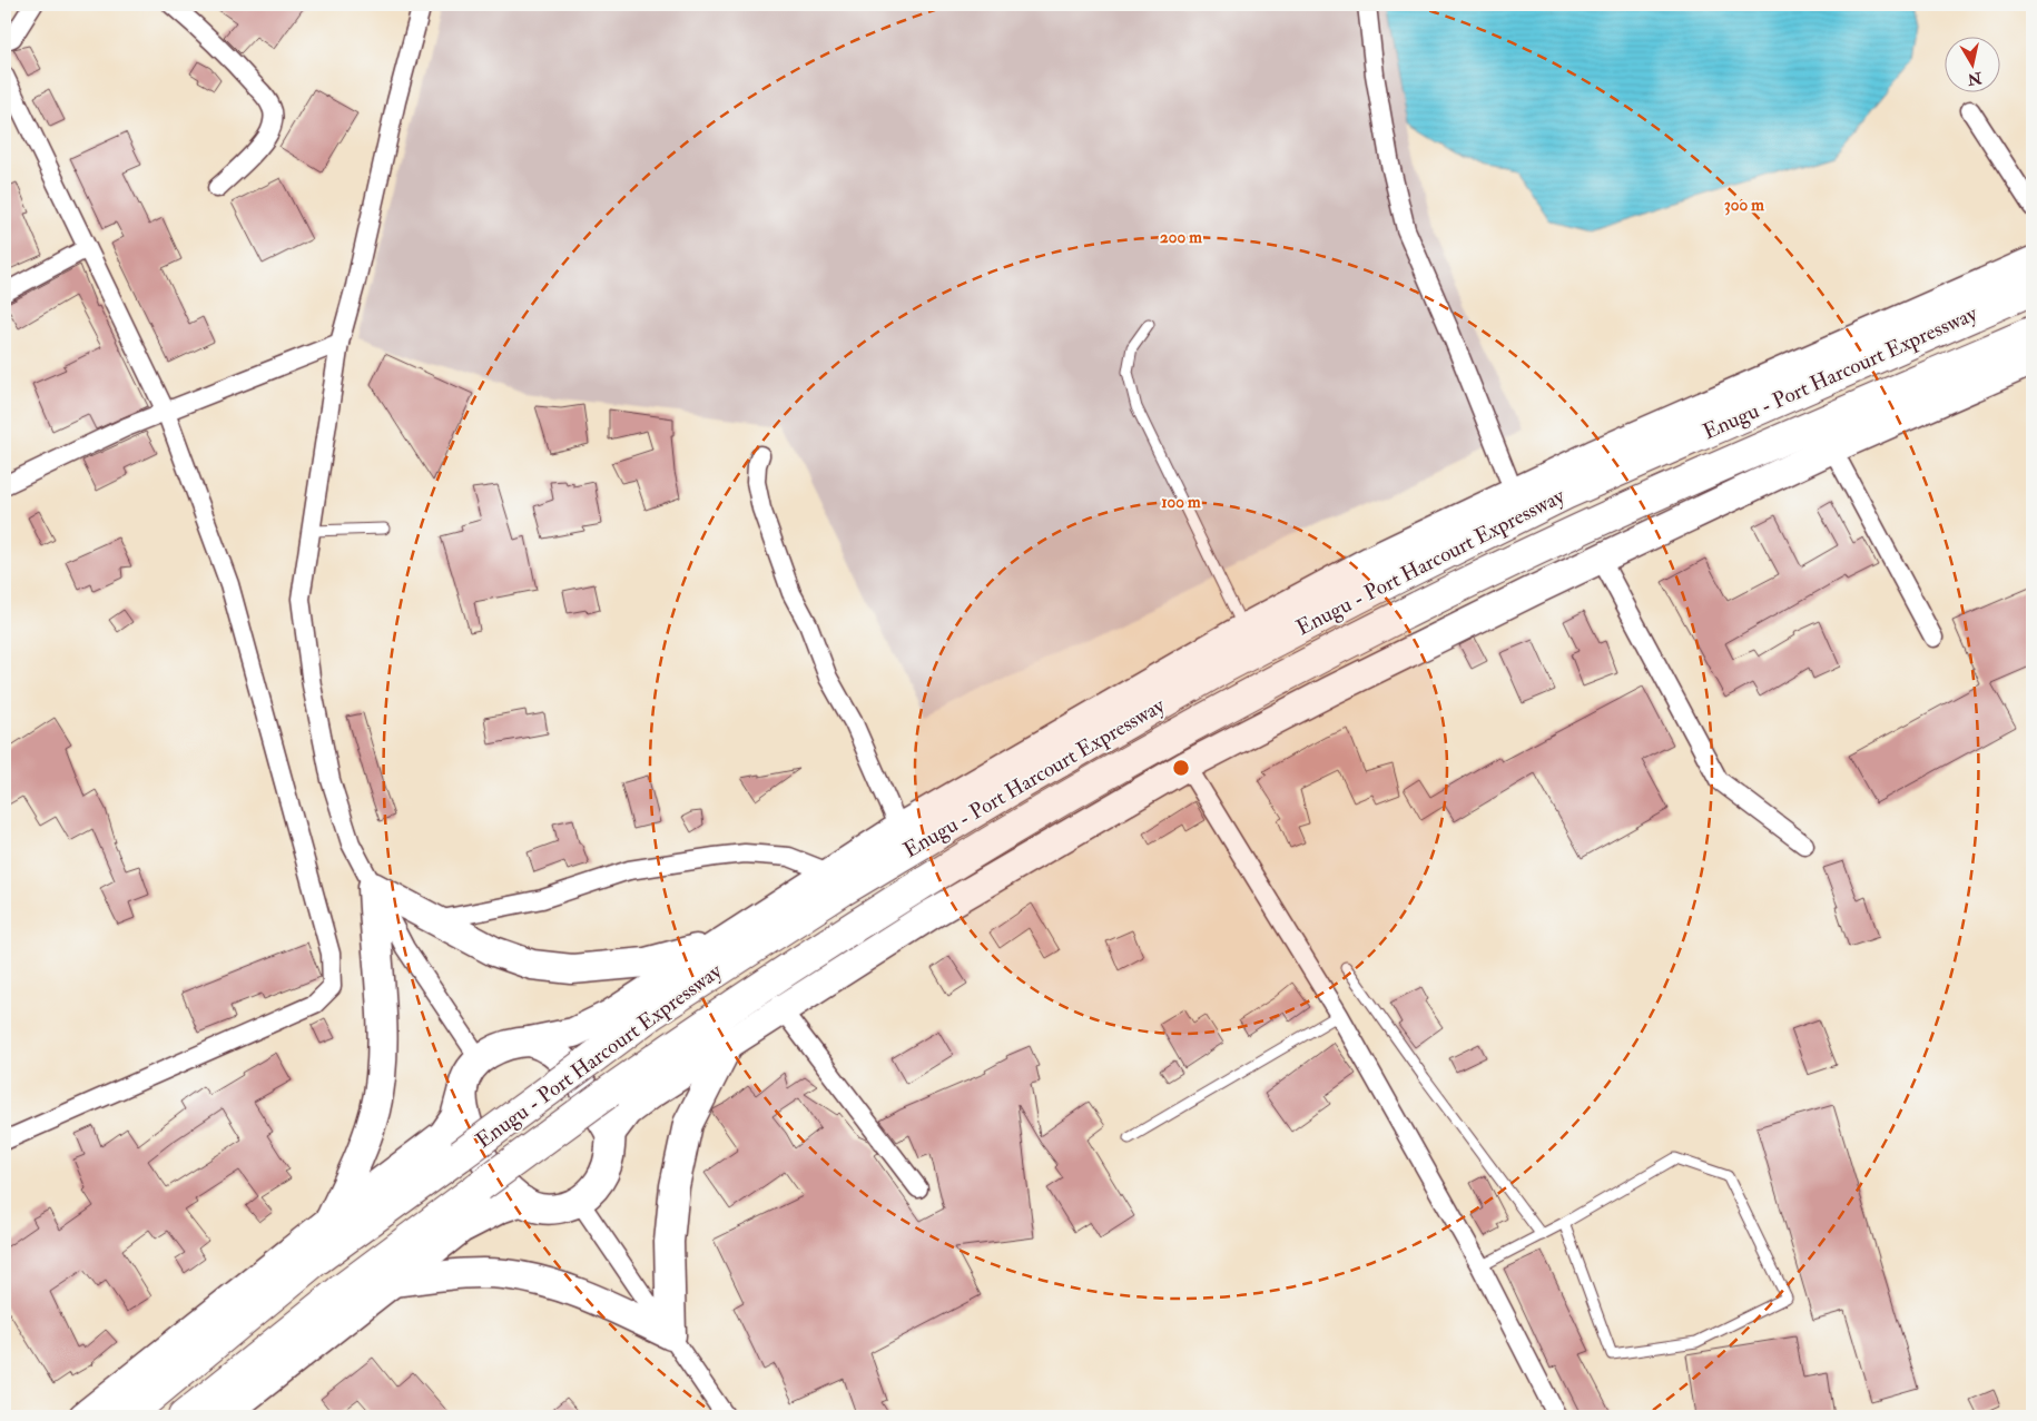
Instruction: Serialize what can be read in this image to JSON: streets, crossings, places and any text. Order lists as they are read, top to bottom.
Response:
{
  "streets": {
    "highway": ["Enugu - Port Harcourt Expressway"]
  },
  "north": "bottom",
  "rings": ["300 m", "200 m", "100 m"]
}
